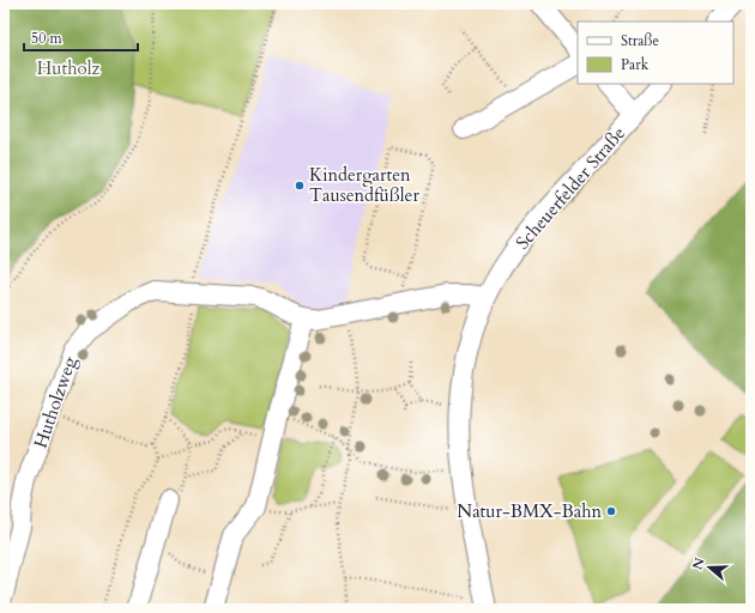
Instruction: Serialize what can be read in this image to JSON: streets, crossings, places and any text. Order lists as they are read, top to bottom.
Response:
{
  "streets": {
    "street": ["Scheuerfelder Straße", "Hutholzweg"]
  },
  "parks": ["Hutholz"],
  "places": ["Kindergarten Tausendfüßler", "Natur-BMX-Bahn"],
  "legend": ["Straße", "Park"],
  "scale_bar": "50 m",
  "north": "left"
}
